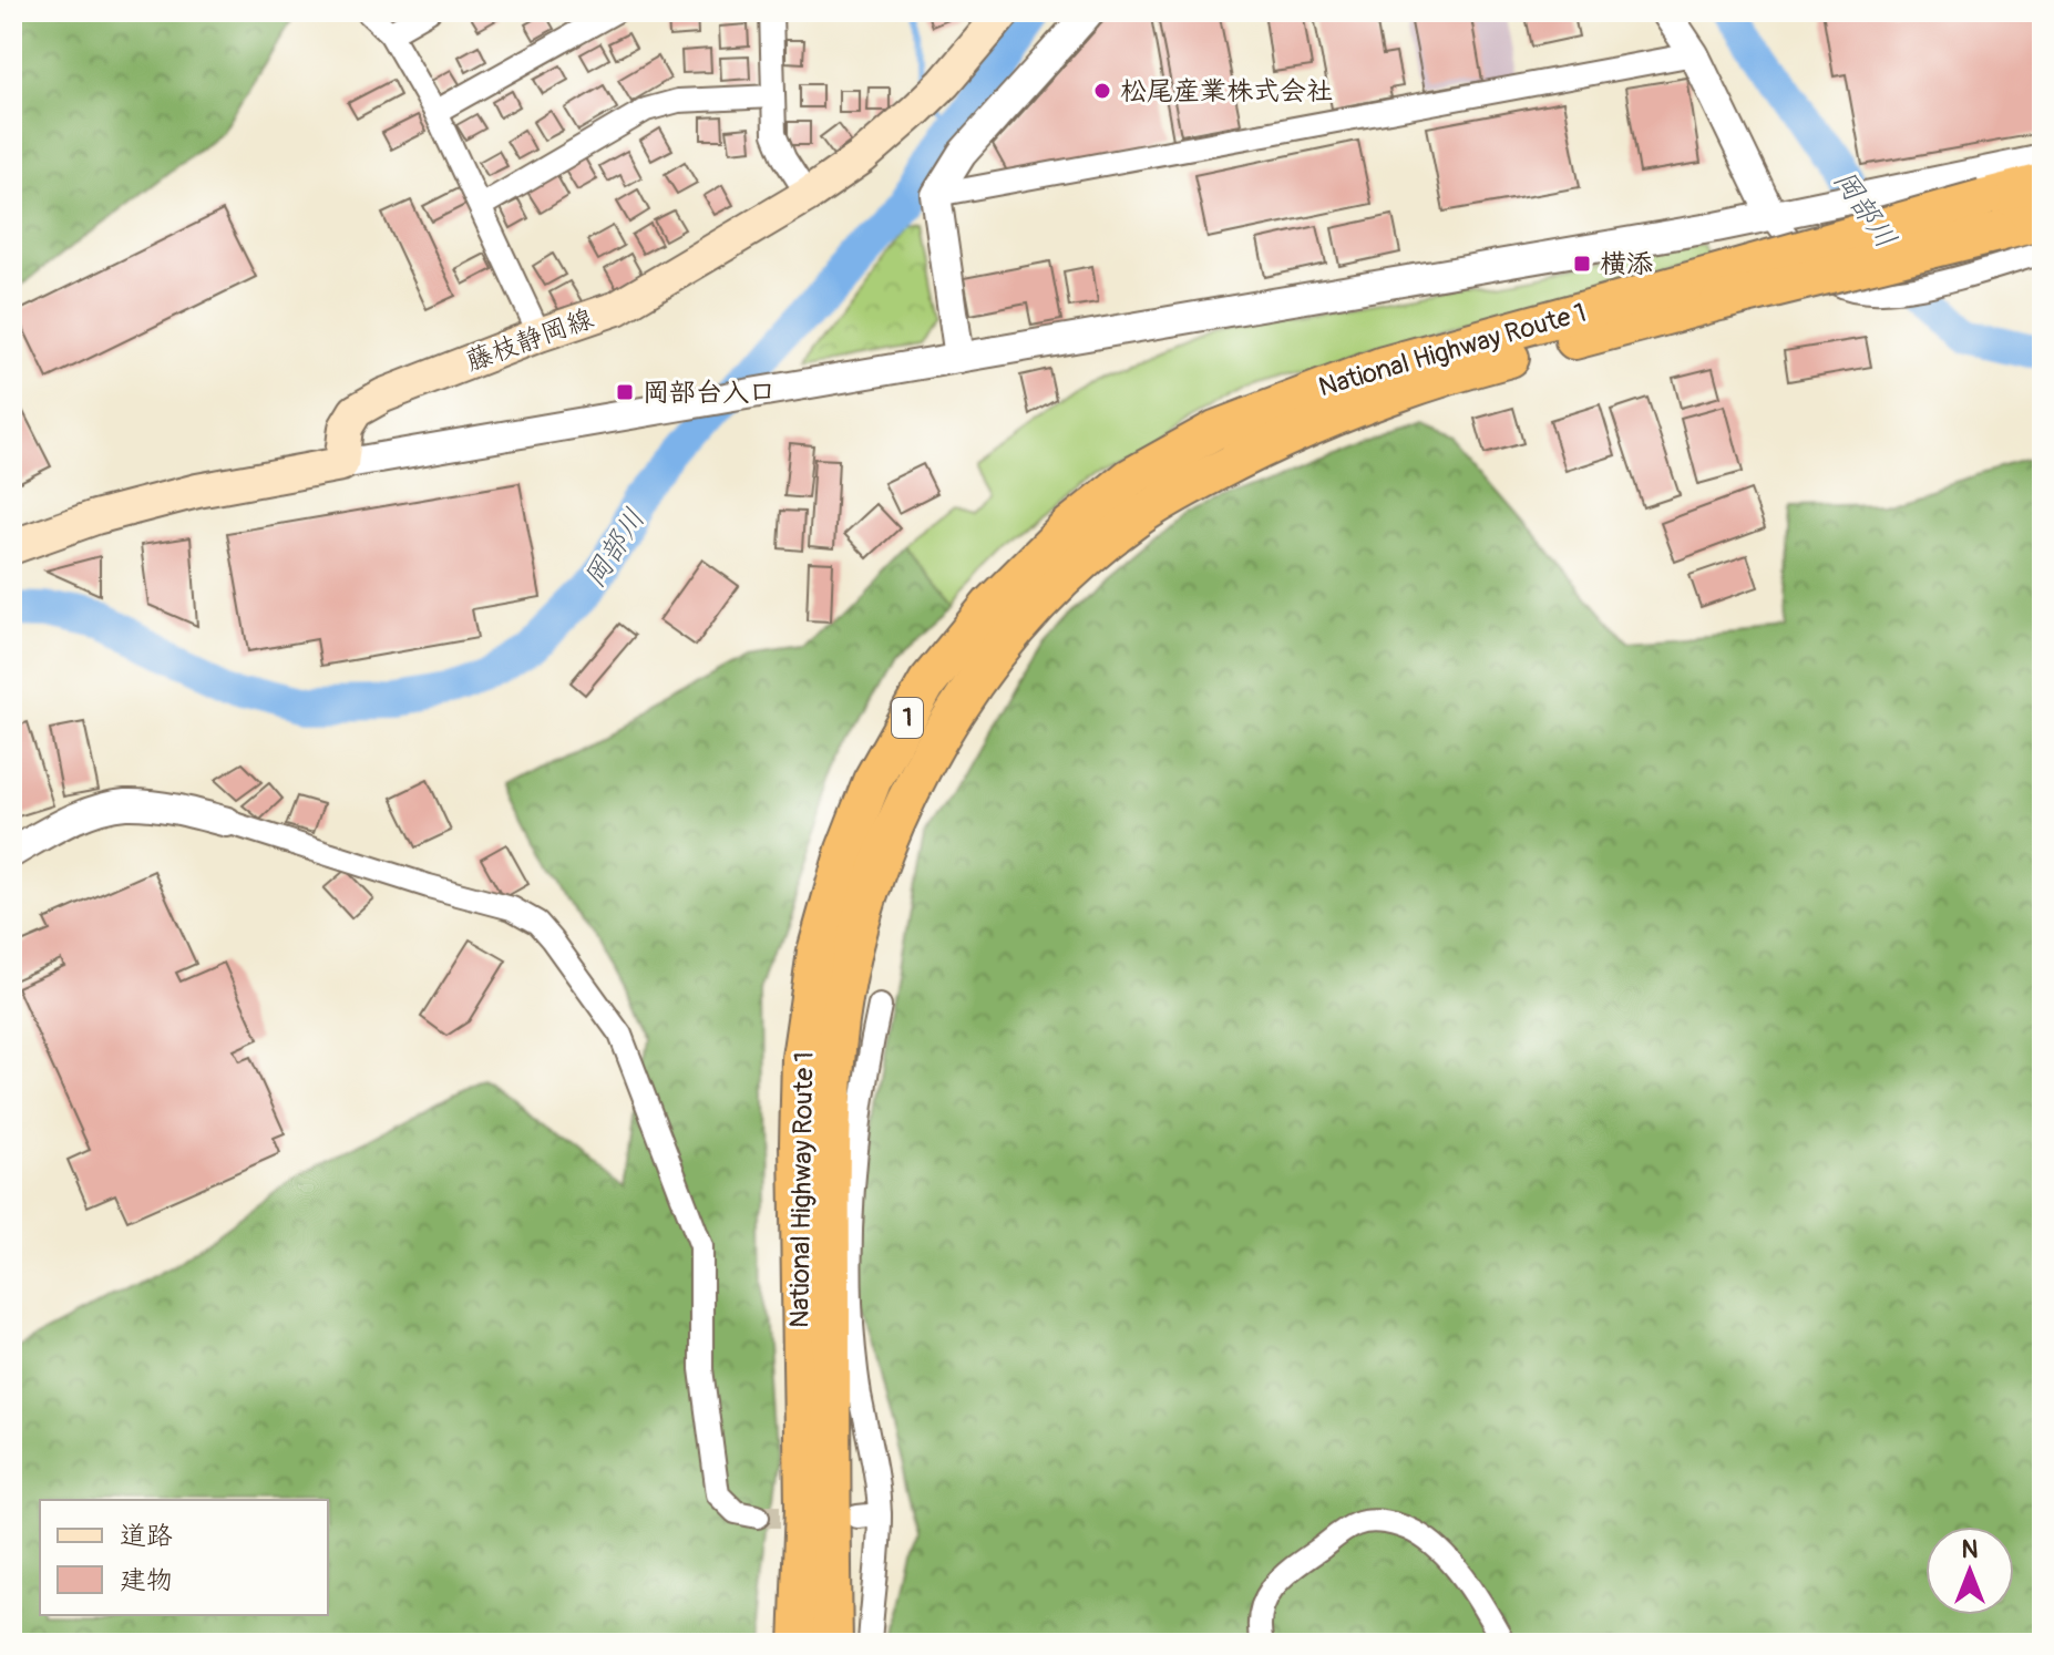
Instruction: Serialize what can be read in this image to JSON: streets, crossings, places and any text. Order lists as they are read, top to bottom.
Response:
{
  "streets": {
    "highway": ["National Highway Route 1", "1"],
    "main road": ["藤枝静岡線"]
  },
  "water": ["岡部川"],
  "places": {
    "other": ["松尾産業株式会社"],
    "transit": ["横添", "岡部台入口"]
  },
  "legend": ["道路", "建物"],
  "north": "top"
}
